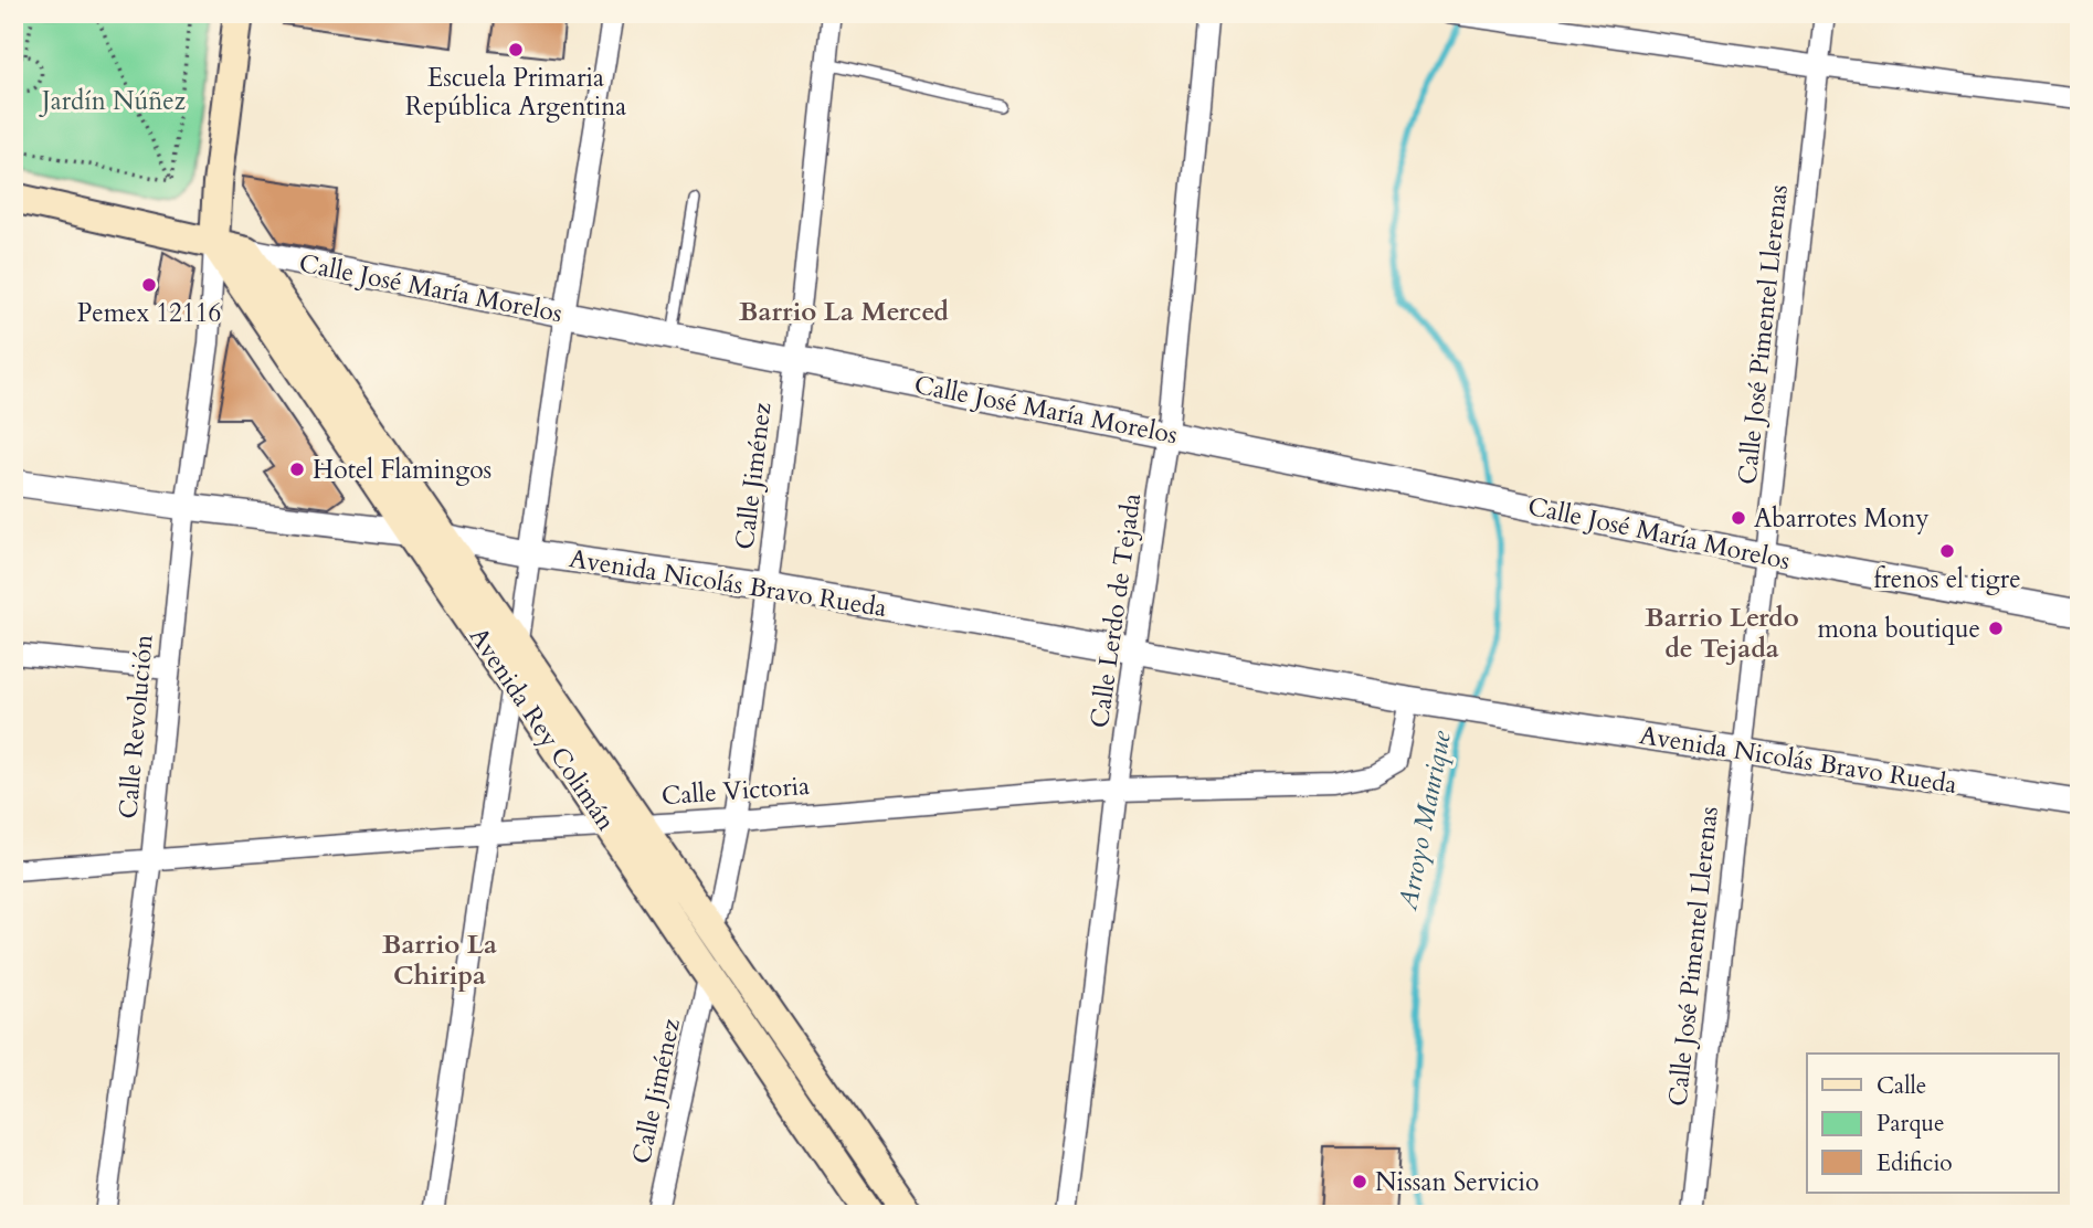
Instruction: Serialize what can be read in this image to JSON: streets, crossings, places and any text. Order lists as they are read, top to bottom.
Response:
{
  "streets": {
    "main road": ["Calle José María Morelos", "Avenida Rey Colimán"],
    "street": [
      "Calle José Pimentel Llerenas",
      "Calle Jiménez",
      "Avenida Nicolás Bravo Rueda",
      "Calle Lerdo de Tejada",
      "Calle Revolución",
      "Calle Victoria"
    ]
  },
  "crossings": [
    ["Calle José María Morelos", "Calle José Pimentel Llerenas"],
    ["Calle José María Morelos", "Calle Jiménez"],
    ["Calle José María Morelos", "Calle Lerdo de Tejada"],
    ["Calle José María Morelos", "Calle Revolución"],
    ["Calle José María Morelos", "Avenida Rey Colimán"],
    ["Calle José Pimentel Llerenas", "Avenida Nicolás Bravo Rueda"],
    ["Calle Jiménez", "Avenida Nicolás Bravo Rueda"],
    ["Calle Jiménez", "Avenida Rey Colimán"],
    ["Calle Jiménez", "Calle Victoria"],
    ["Avenida Nicolás Bravo Rueda", "Calle Lerdo de Tejada"],
    ["Avenida Nicolás Bravo Rueda", "Calle Revolución"],
    ["Avenida Nicolás Bravo Rueda", "Avenida Rey Colimán"],
    ["Avenida Nicolás Bravo Rueda", "Calle Victoria"],
    ["Calle Lerdo de Tejada", "Calle Victoria"],
    ["Calle Revolución", "Avenida Rey Colimán"],
    ["Calle Revolución", "Calle Victoria"],
    ["Avenida Rey Colimán", "Calle Victoria"]
  ],
  "districts": ["Barrio La Merced", "Barrio Lerdo de Tejada", "Barrio La Chiripa"],
  "water": ["Arroyo Manrique"],
  "parks": ["Jardín Núñez"],
  "places": [
    "Escuela Primaria República Argentina",
    "Pemex 12116",
    "Hotel Flamingos",
    "Abarrotes Mony",
    "frenos el tigre",
    "mona boutique",
    "Nissan Servicio"
  ],
  "legend": ["Calle", "Parque", "Edificio"]
}
